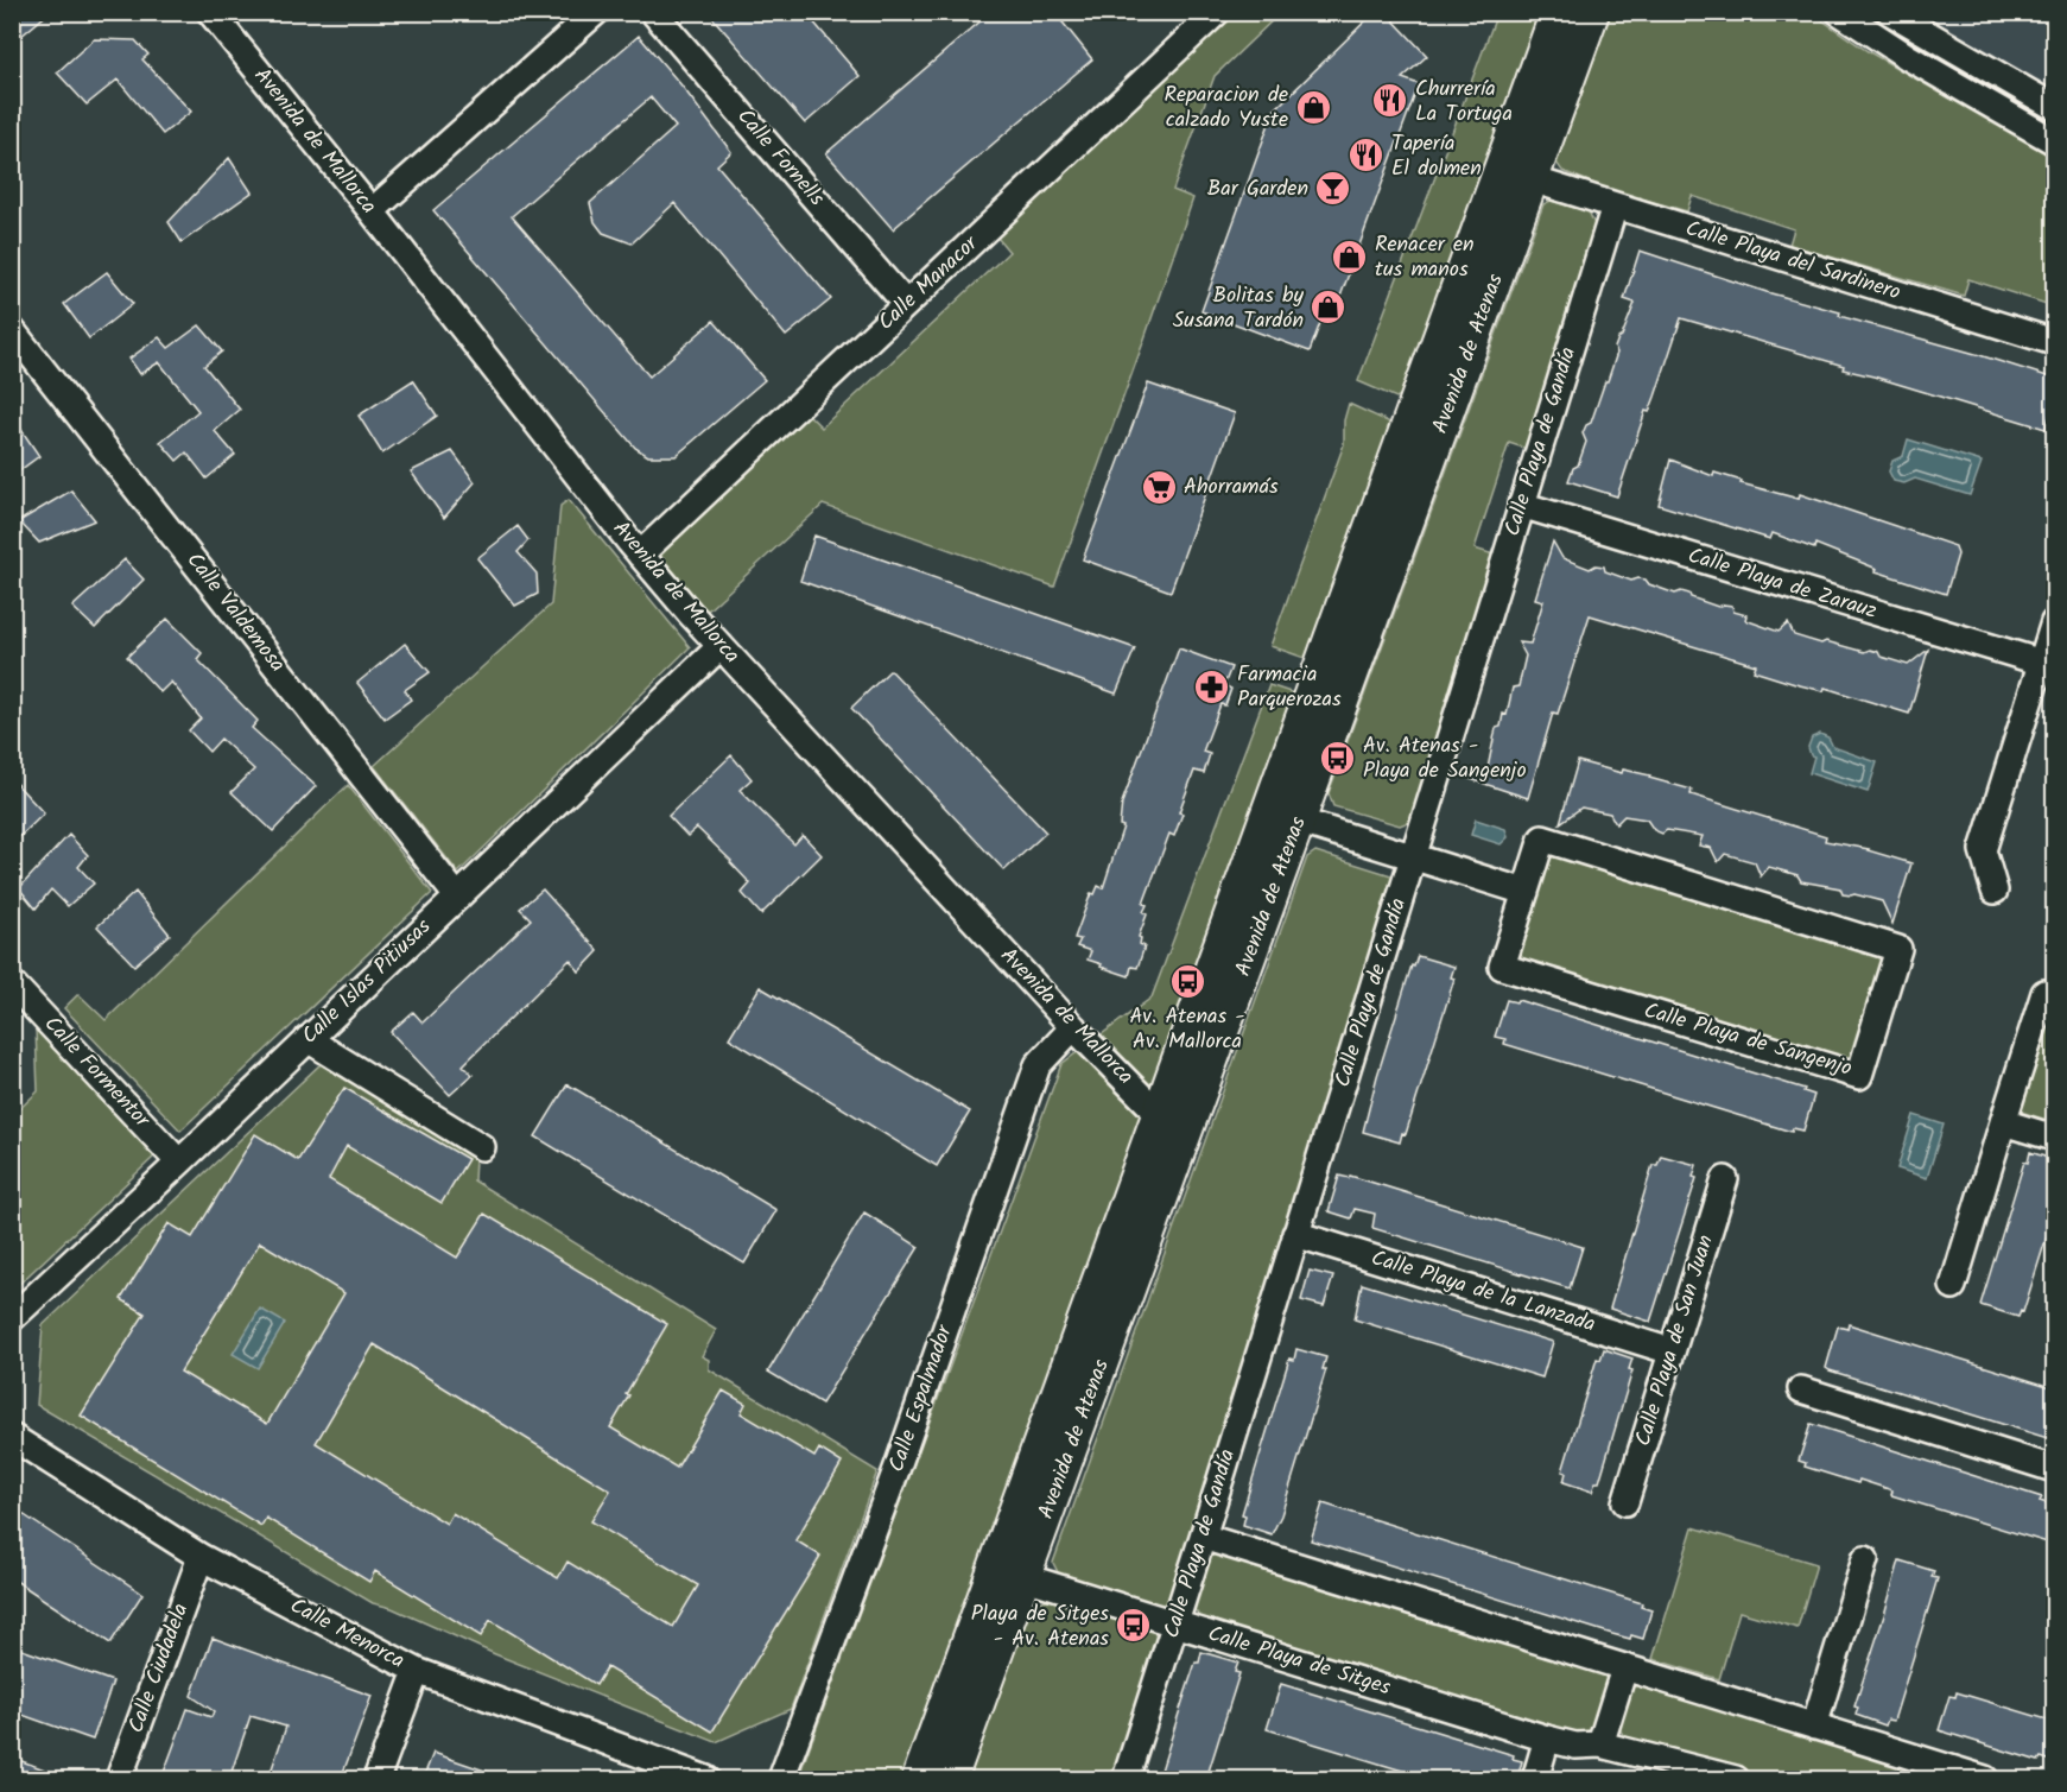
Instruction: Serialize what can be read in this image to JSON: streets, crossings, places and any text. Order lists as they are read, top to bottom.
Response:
{
  "streets": {
    "main road": ["Avenida de Atenas"],
    "street": [
      "Avenida de Mallorca",
      "Calle Fornells",
      "Calle Playa del Sardinero",
      "Calle Manacor",
      "Calle Playa de Gandía",
      "Calle Playa de Zarauz",
      "Calle Valdemosa",
      "Calle Islas Pitiusas",
      "Calle Playa de Sangenjo",
      "Calle Formentor",
      "Calle Playa de la Lanzada",
      "Calle Playa de San Juan",
      "Calle Espalmador",
      "Calle Menorca",
      "Calle Playa de Sitges",
      "Calle Ciudadela"
    ]
  },
  "crossings": [
    ["Avenida de Mallorca", "Calle Manacor"],
    ["Avenida de Mallorca", "Avenida de Atenas"],
    ["Avenida de Mallorca", "Calle Islas Pitiusas"],
    ["Avenida de Mallorca", "Calle Espalmador"],
    ["Calle Fornells", "Calle Manacor"],
    ["Calle Playa del Sardinero", "Avenida de Atenas"],
    ["Calle Playa del Sardinero", "Calle Playa de Gandía"],
    ["Avenida de Atenas", "Calle Playa de Sitges"],
    ["Calle Playa de Gandía", "Calle Playa de Zarauz"],
    ["Calle Playa de Gandía", "Calle Playa de la Lanzada"],
    ["Calle Playa de Gandía", "Calle Playa de Sitges"],
    ["Calle Valdemosa", "Calle Islas Pitiusas"],
    ["Calle Islas Pitiusas", "Calle Formentor"],
    ["Calle Playa de la Lanzada", "Calle Playa de San Juan"],
    ["Calle Menorca", "Calle Ciudadela"]
  ],
  "places": {
    "restaurant": ["Churrería La Tortuga", "Tapería El dolmen"],
    "shop": ["Reparacion de calzado Yuste", "Renacer en tus manos", "Bolitas by Susana Tardón"],
    "bar": ["Bar Garden"],
    "supermarket": ["Ahorramás"],
    "pharmacy": ["Farmacia Parquerozas"],
    "bus stop": ["Av. Atenas - Playa de Sangenjo", "Av. Atenas - Av. Mallorca", "Playa de Sitges - Av. Atenas"]
  }
}
